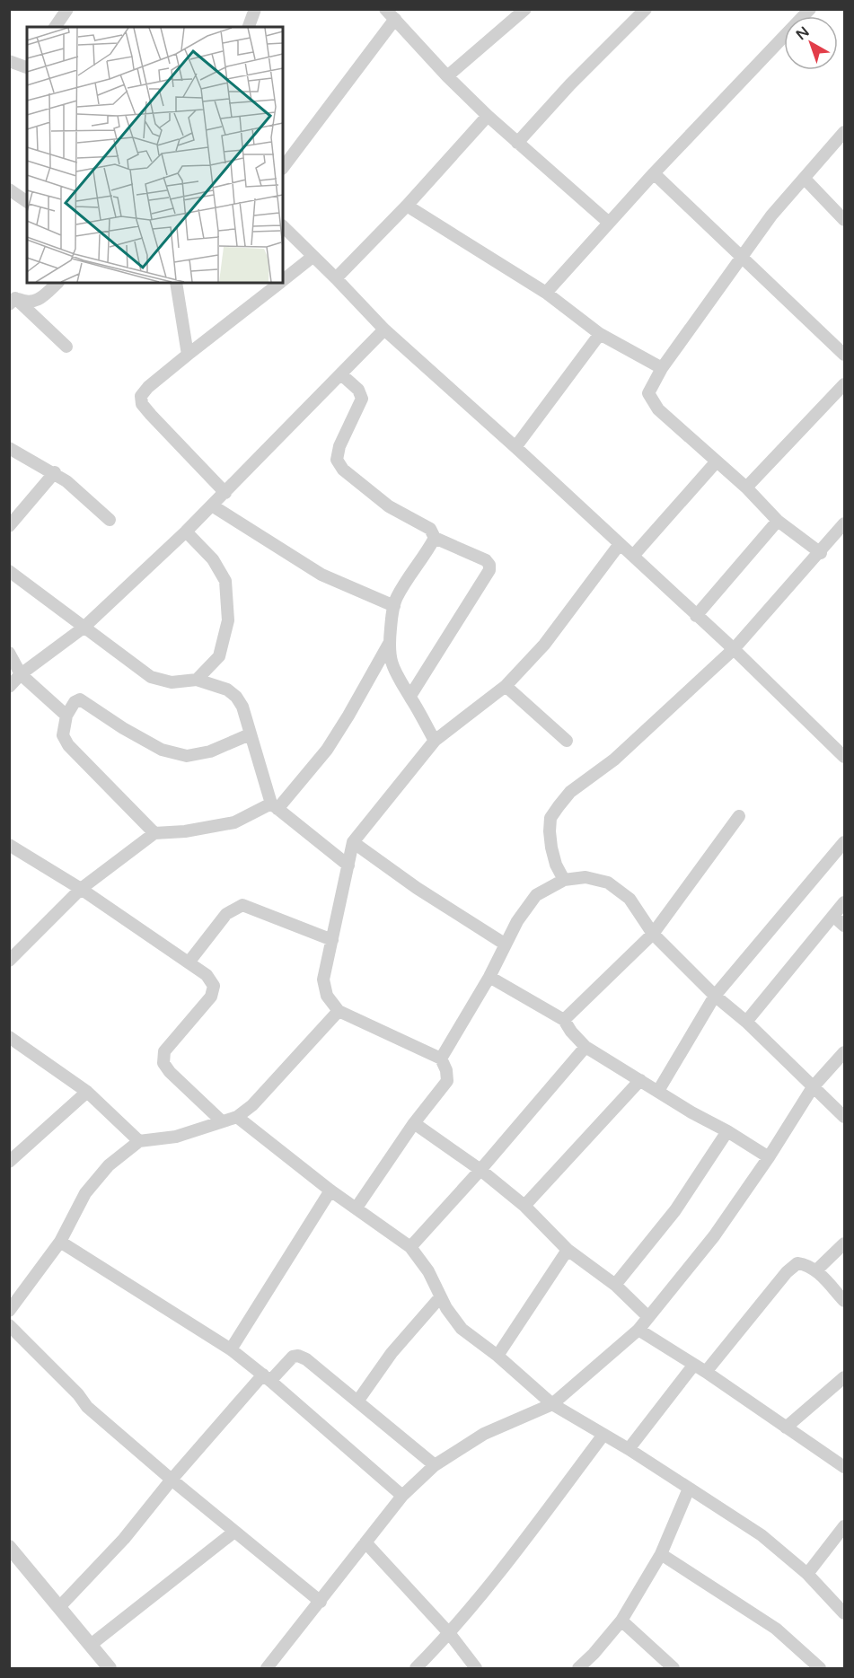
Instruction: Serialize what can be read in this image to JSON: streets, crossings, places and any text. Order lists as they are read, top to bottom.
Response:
{
  "north": "top left"
}
